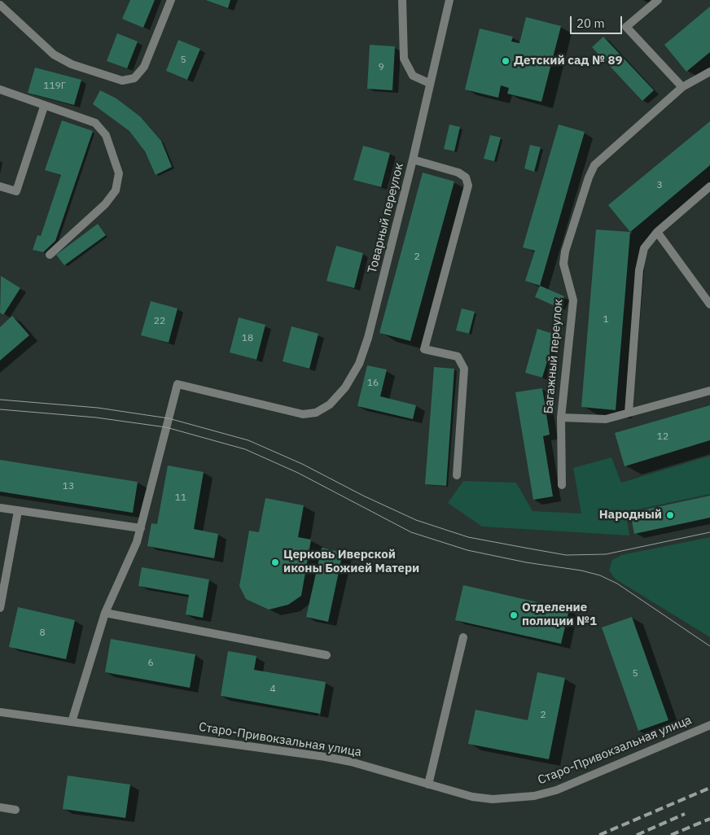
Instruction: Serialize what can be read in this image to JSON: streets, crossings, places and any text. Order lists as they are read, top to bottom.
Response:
{
  "streets": {
    "street": ["Товарный переулок", "Багажный переулок", "Старо-Привокзальная улица"]
  },
  "places": [
    "Детский сад № 89",
    "Народный",
    "Церковь Иверской иконы Божией Матери",
    "Отделение полиции №1"
  ],
  "house_numbers": [
    "5",
    "9",
    "119Г",
    "3",
    "2",
    "1",
    "22",
    "18",
    "16",
    "12",
    "13",
    "11",
    "8",
    "6",
    "5",
    "4",
    "2"
  ],
  "scale_bar": "20 m"
}
